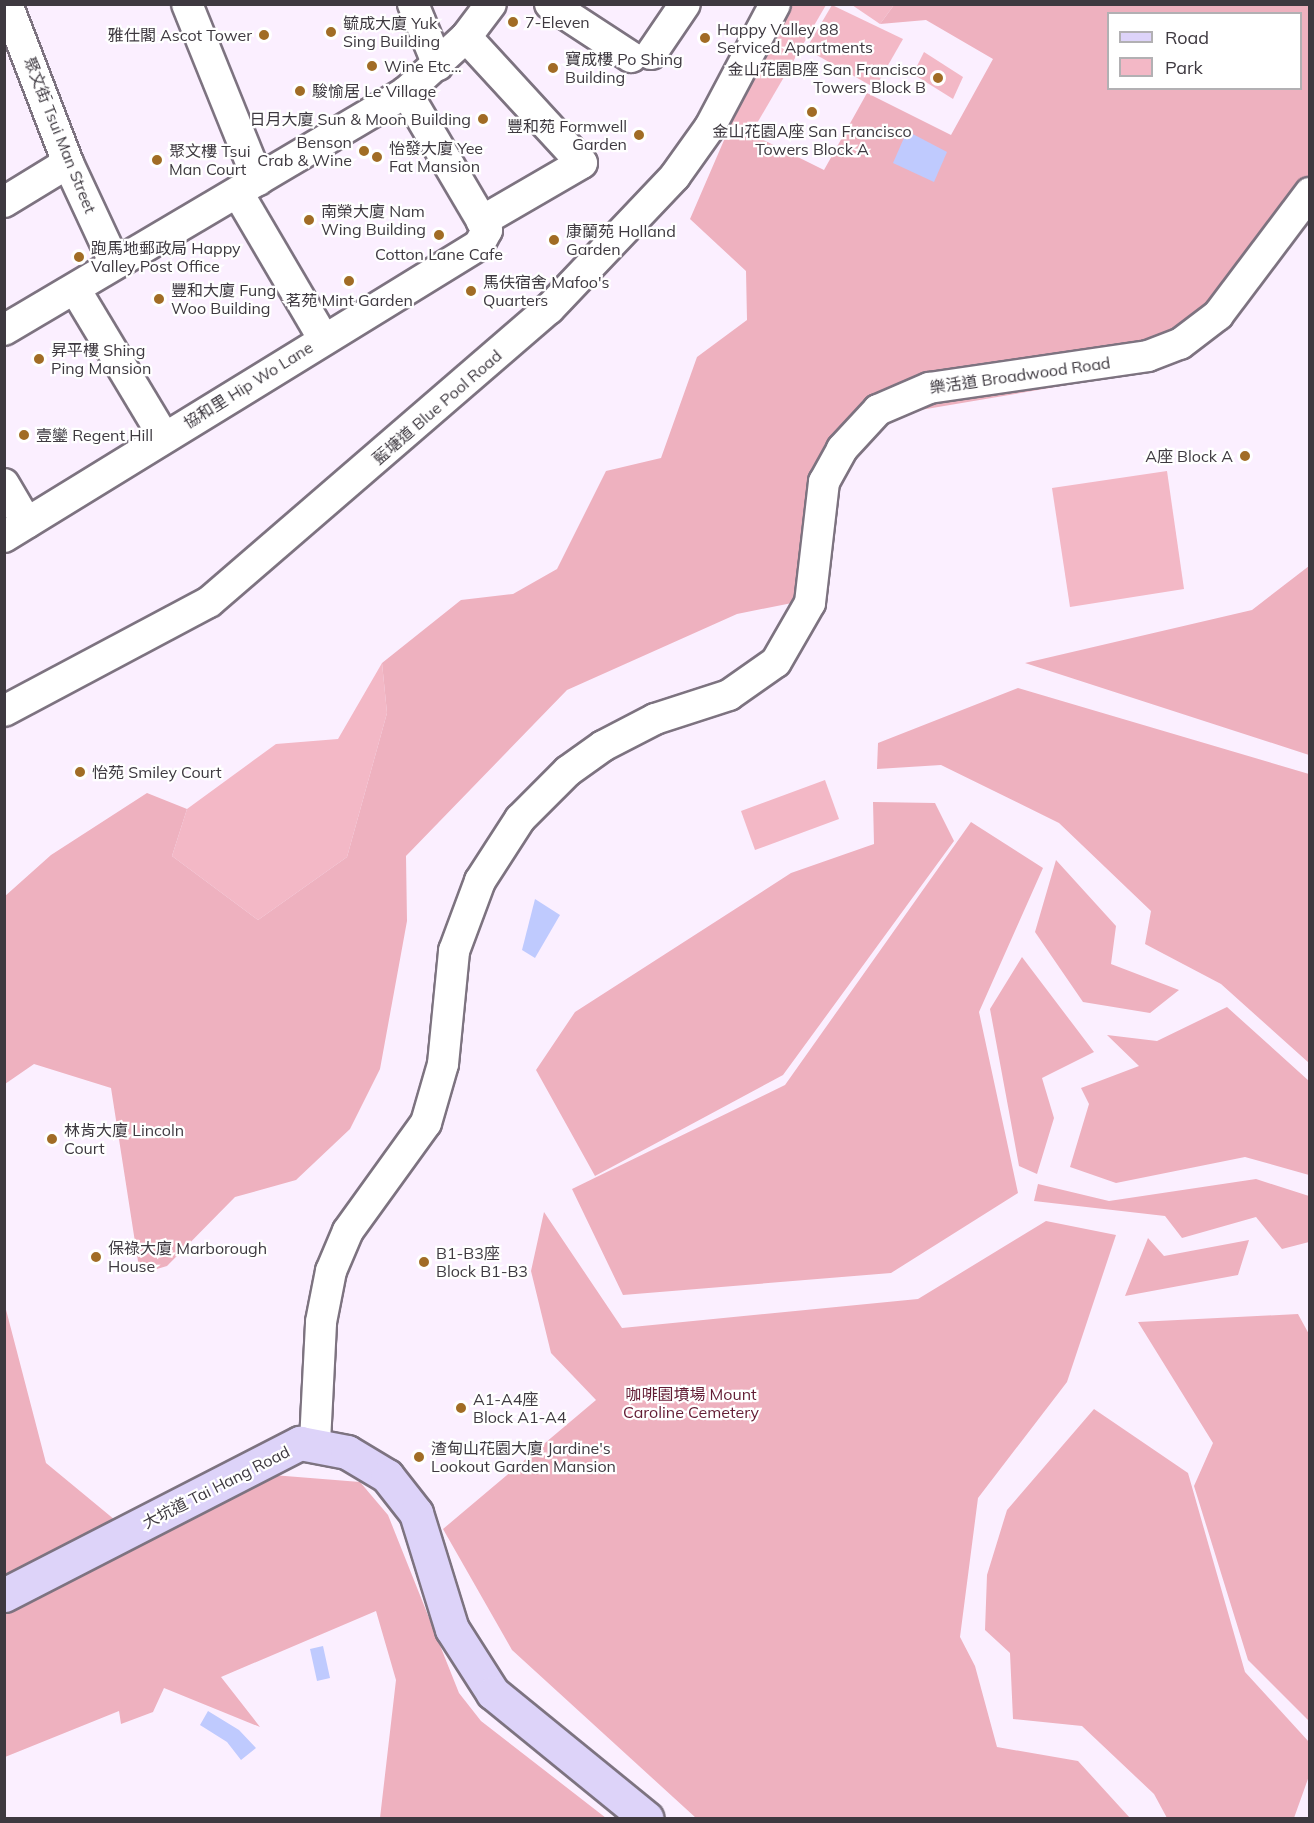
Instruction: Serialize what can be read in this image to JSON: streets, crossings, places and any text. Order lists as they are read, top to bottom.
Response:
{
  "streets": {
    "main road": ["大坑道 Tai Hang Road"],
    "street": [
      "聚文街 Tsui Man Street",
      "樂活道 Broadwood Road",
      "協和里 Hip Wo Lane",
      "藍塘道 Blue Pool Road"
    ]
  },
  "crossings": [
    ["樂活道 Broadwood Road", "大坑道 Tai Hang Road"]
  ],
  "parks": ["咖啡園墳場 Mount Caroline Cemetery"],
  "places": [
    "7-Eleven",
    "毓成大廈 Yuk Sing Building",
    "雅仕閣 Ascot Tower",
    "Happy Valley 88 Serviced Apartments",
    "Wine Etc...",
    "寶成樓 Po Shing Building",
    "金山花園B座 San Francisco Towers Block B",
    "駿愉居 Le Village",
    "金山花園A座 San Francisco Towers Block A",
    "日月大廈 Sun & Moon Building",
    "豐和苑 Formwell Garden",
    "Benson Crab & Wine",
    "怡發大廈 Yee Fat Mansion",
    "聚文樓 Tsui Man Court",
    "南榮大廈 Nam Wing Building",
    "Cotton Lane Cafe",
    "康蘭苑 Holland Garden",
    "跑馬地郵政局 Happy Valley Post Office",
    "茗苑 Mint Garden",
    "馬伕宿舍 Mafoo's Quarters",
    "豐和大廈 Fung Woo Building",
    "昇平樓 Shing Ping Mansion",
    "壹鑾 Regent Hill",
    "A座 Block A",
    "怡苑 Smiley Court",
    "林肯大廈 Lincoln Court",
    "保祿大廈 Marborough House",
    "B1-B3座 Block B1-B3",
    "A1-A4座 Block A1-A4",
    "渣甸山花園大廈 Jardine's Lookout Garden Mansion"
  ],
  "legend": ["Road", "Park"]
}
